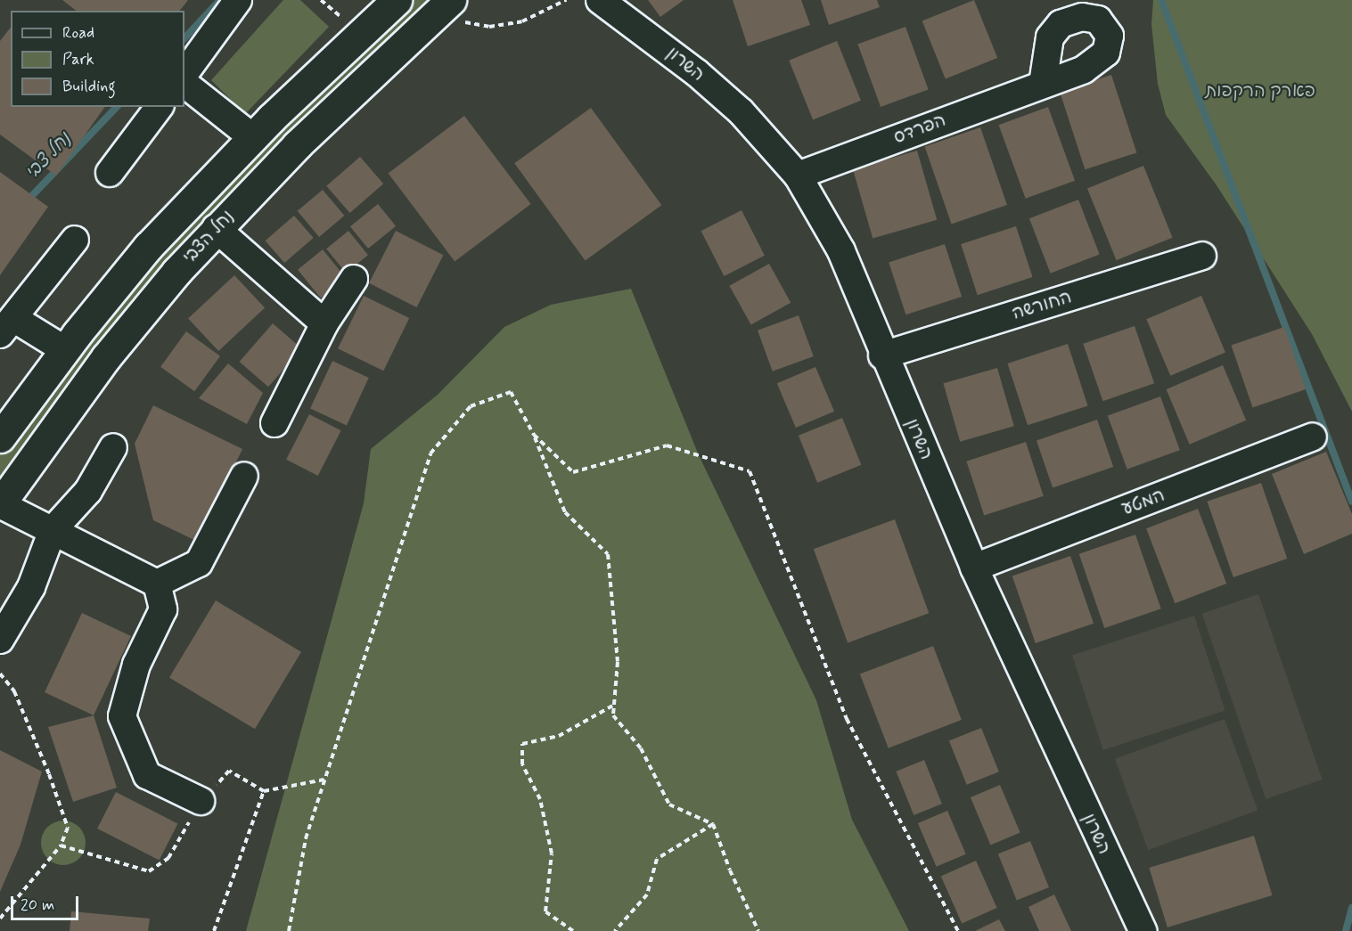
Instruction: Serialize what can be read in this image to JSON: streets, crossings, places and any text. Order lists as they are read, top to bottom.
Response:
{
  "streets": {
    "street": [
      "השרון",
      "הפרדס",
      "נחל הצבי",
      "החורשה",
      "המטע"
    ]
  },
  "crossings": [
    ["השרון", "הפרדס"],
    ["השרון", "החורשה"],
    ["השרון", "המטע"]
  ],
  "water": ["נחל צבי"],
  "parks": ["פארק הרקפות"],
  "legend": ["Road", "Park", "Building"],
  "scale_bar": "20 m"
}
